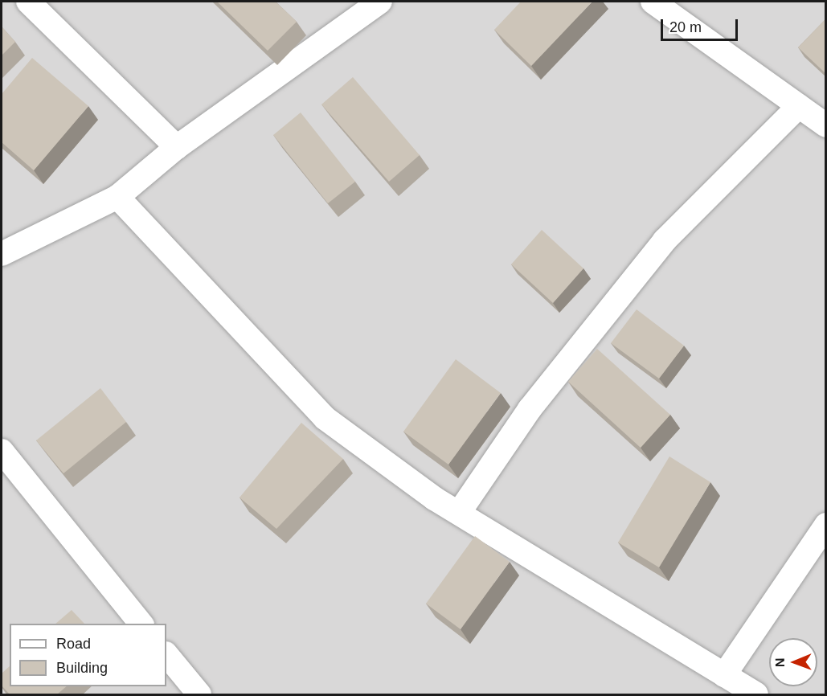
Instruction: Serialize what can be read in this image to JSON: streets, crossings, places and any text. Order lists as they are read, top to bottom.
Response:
{
  "legend": ["Road", "Building"],
  "scale_bar": "20 m",
  "north": "left"
}
